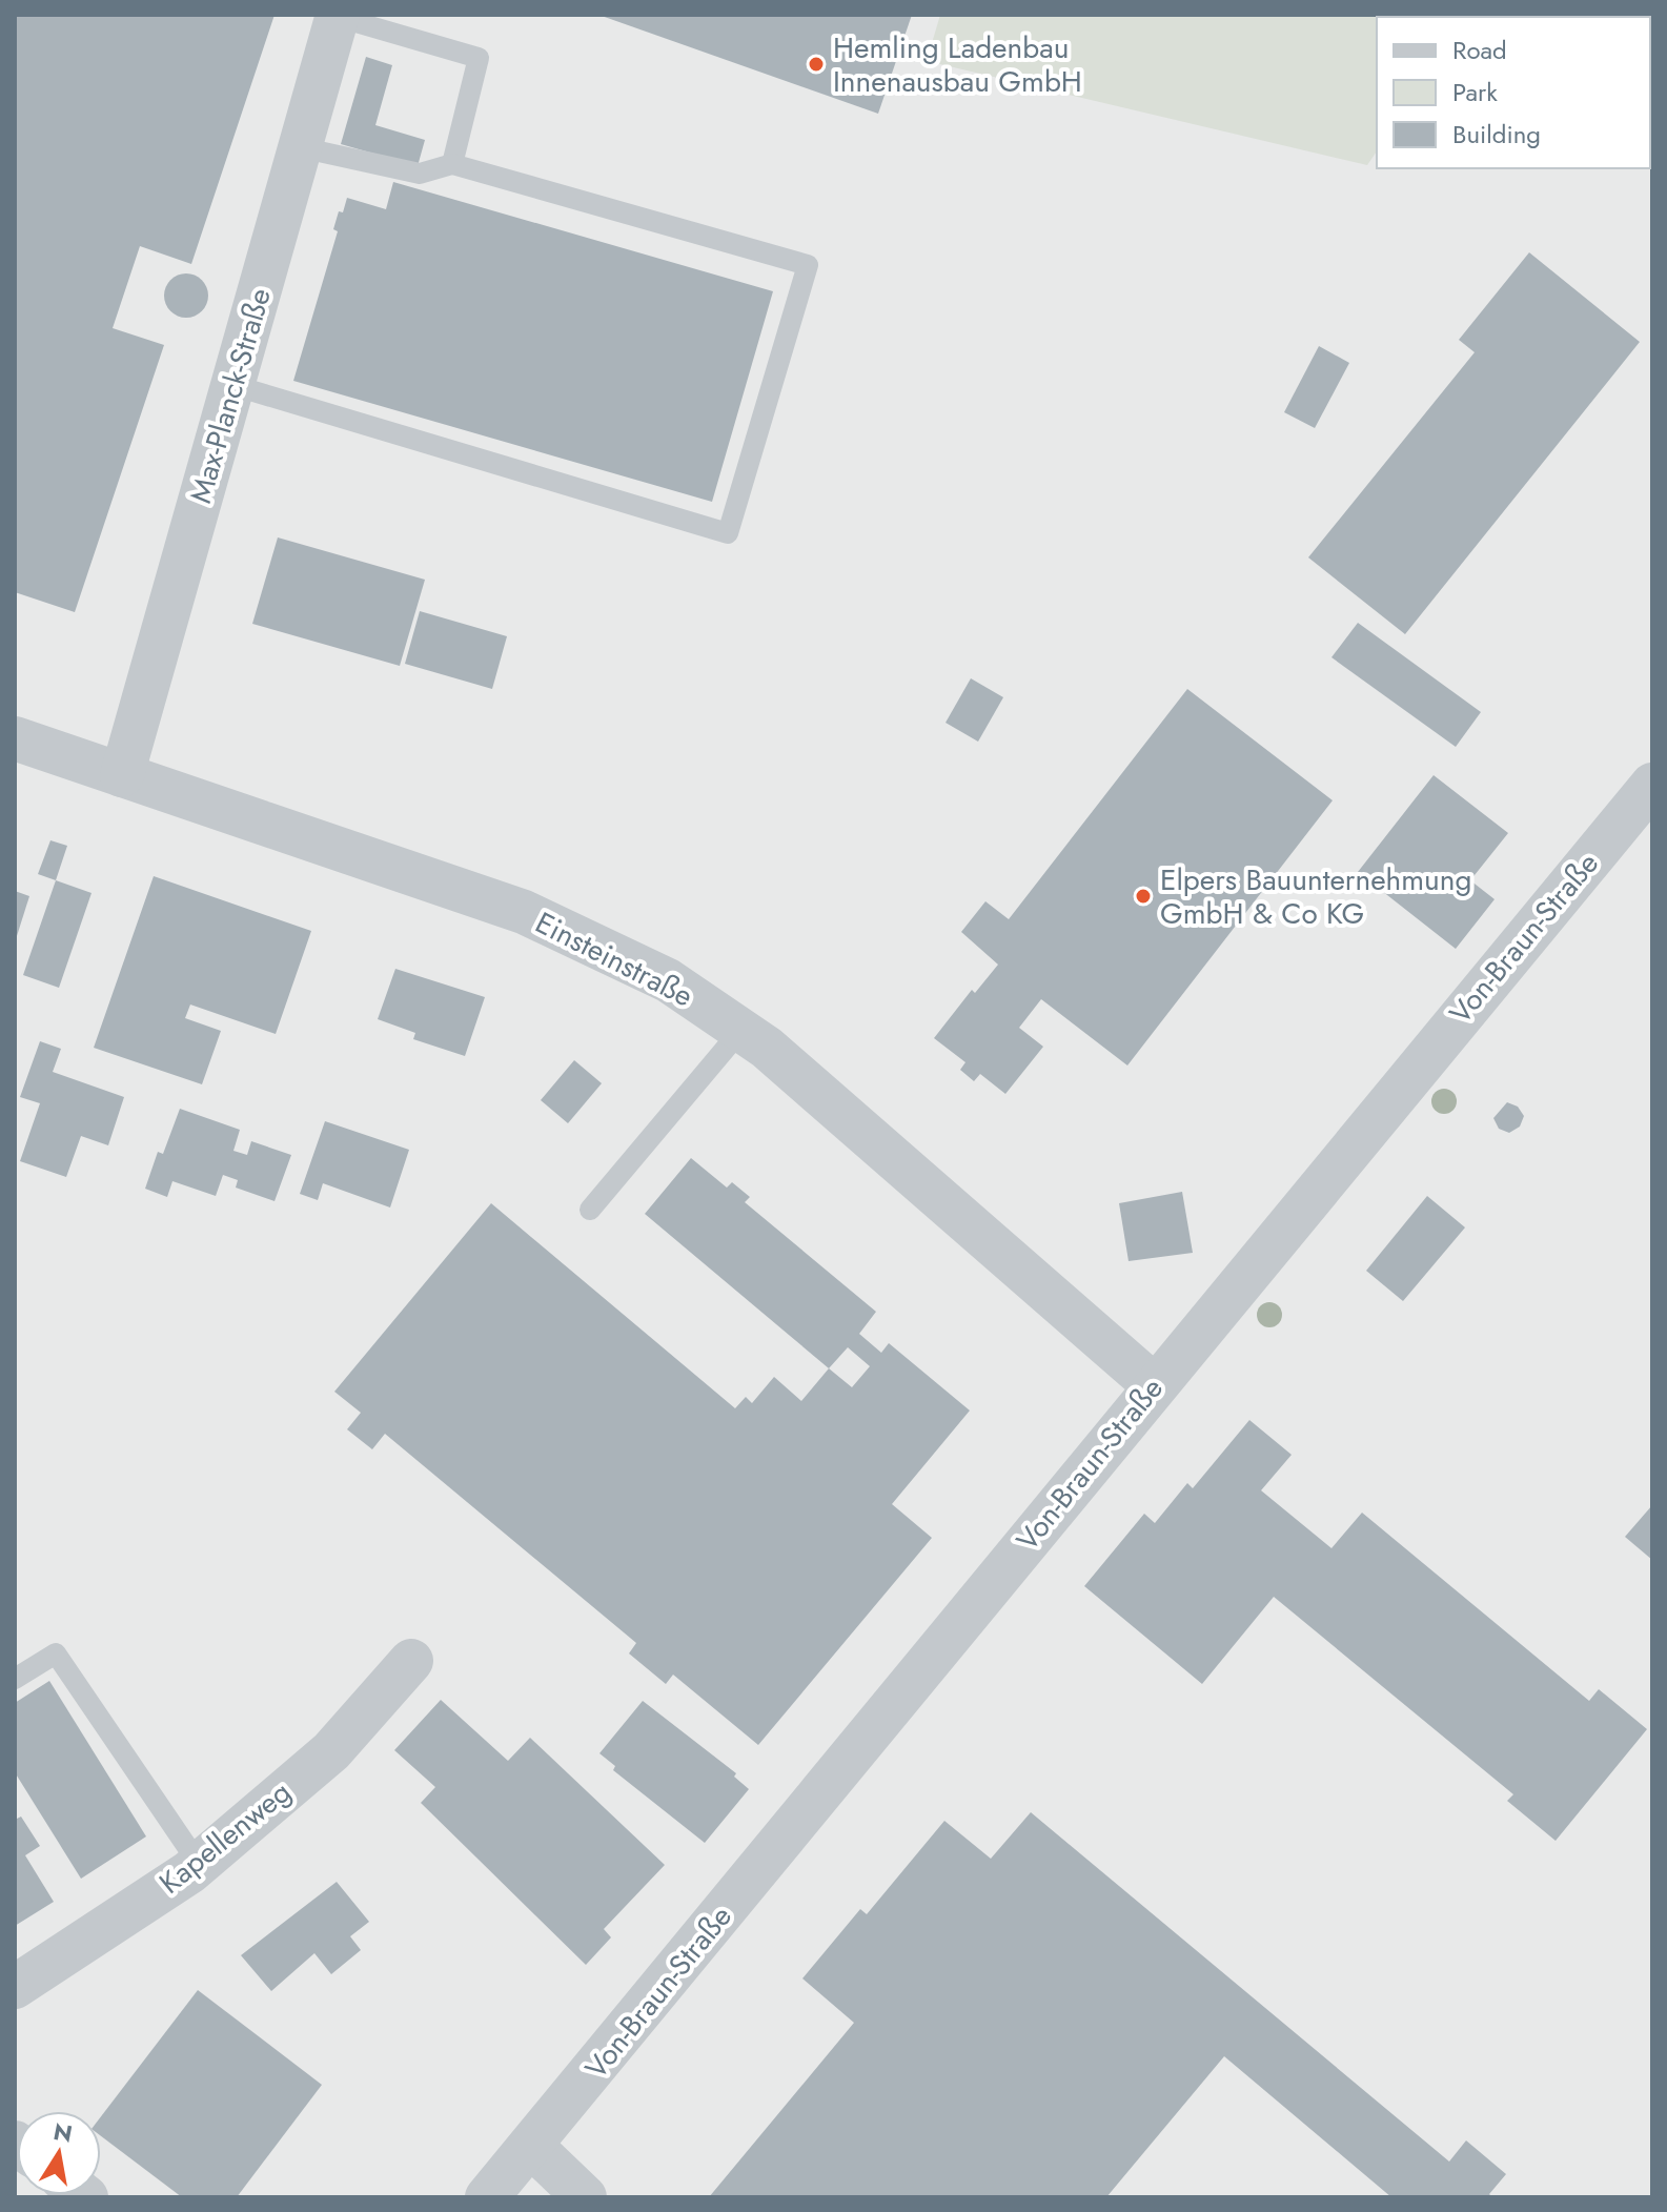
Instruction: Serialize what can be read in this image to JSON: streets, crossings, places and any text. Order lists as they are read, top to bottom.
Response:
{
  "streets": {
    "street": [
      "Max-Planck-Straße",
      "Von-Braun-Straße",
      "Einsteinstraße",
      "Kapellenweg"
    ]
  },
  "crossings": [
    ["Max-Planck-Straße", "Einsteinstraße"],
    ["Von-Braun-Straße", "Einsteinstraße"]
  ],
  "places": ["Hemling Ladenbau Innenausbau GmbH", "Elpers Bauunternehmung GmbH & Co KG"],
  "legend": ["Road", "Park", "Building"],
  "north": "top"
}
